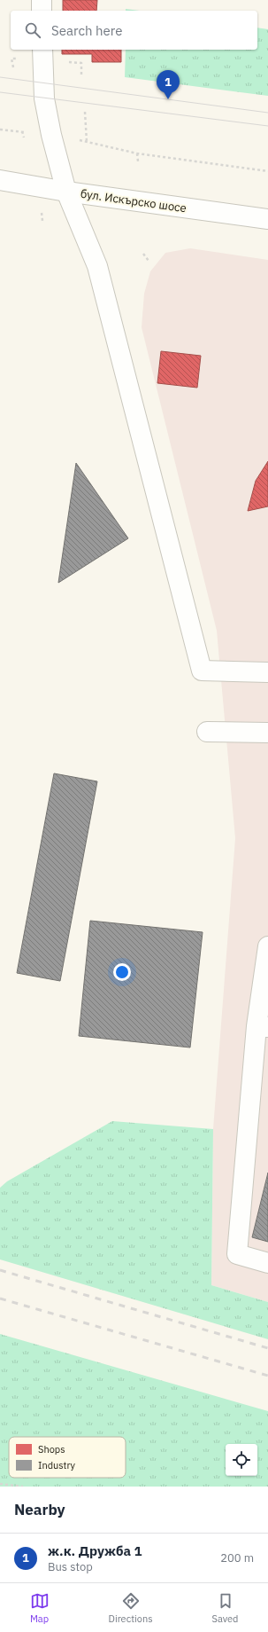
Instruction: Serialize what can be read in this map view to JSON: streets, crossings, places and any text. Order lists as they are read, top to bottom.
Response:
{
  "streets": {
    "main road": ["бул. Искърско шосе"]
  },
  "legend": ["Shops", "Industry"],
  "page": {
    "search": "Search here",
    "pins": "1",
    "heading": "Nearby",
    "list": [
      {
        "mark": "1",
        "name": "ж.к. Дружба 1",
        "note": "Bus stop",
        "value": "200 m"
      }
    ],
    "nav": ["Map", "Directions", "Saved"]
  }
}
